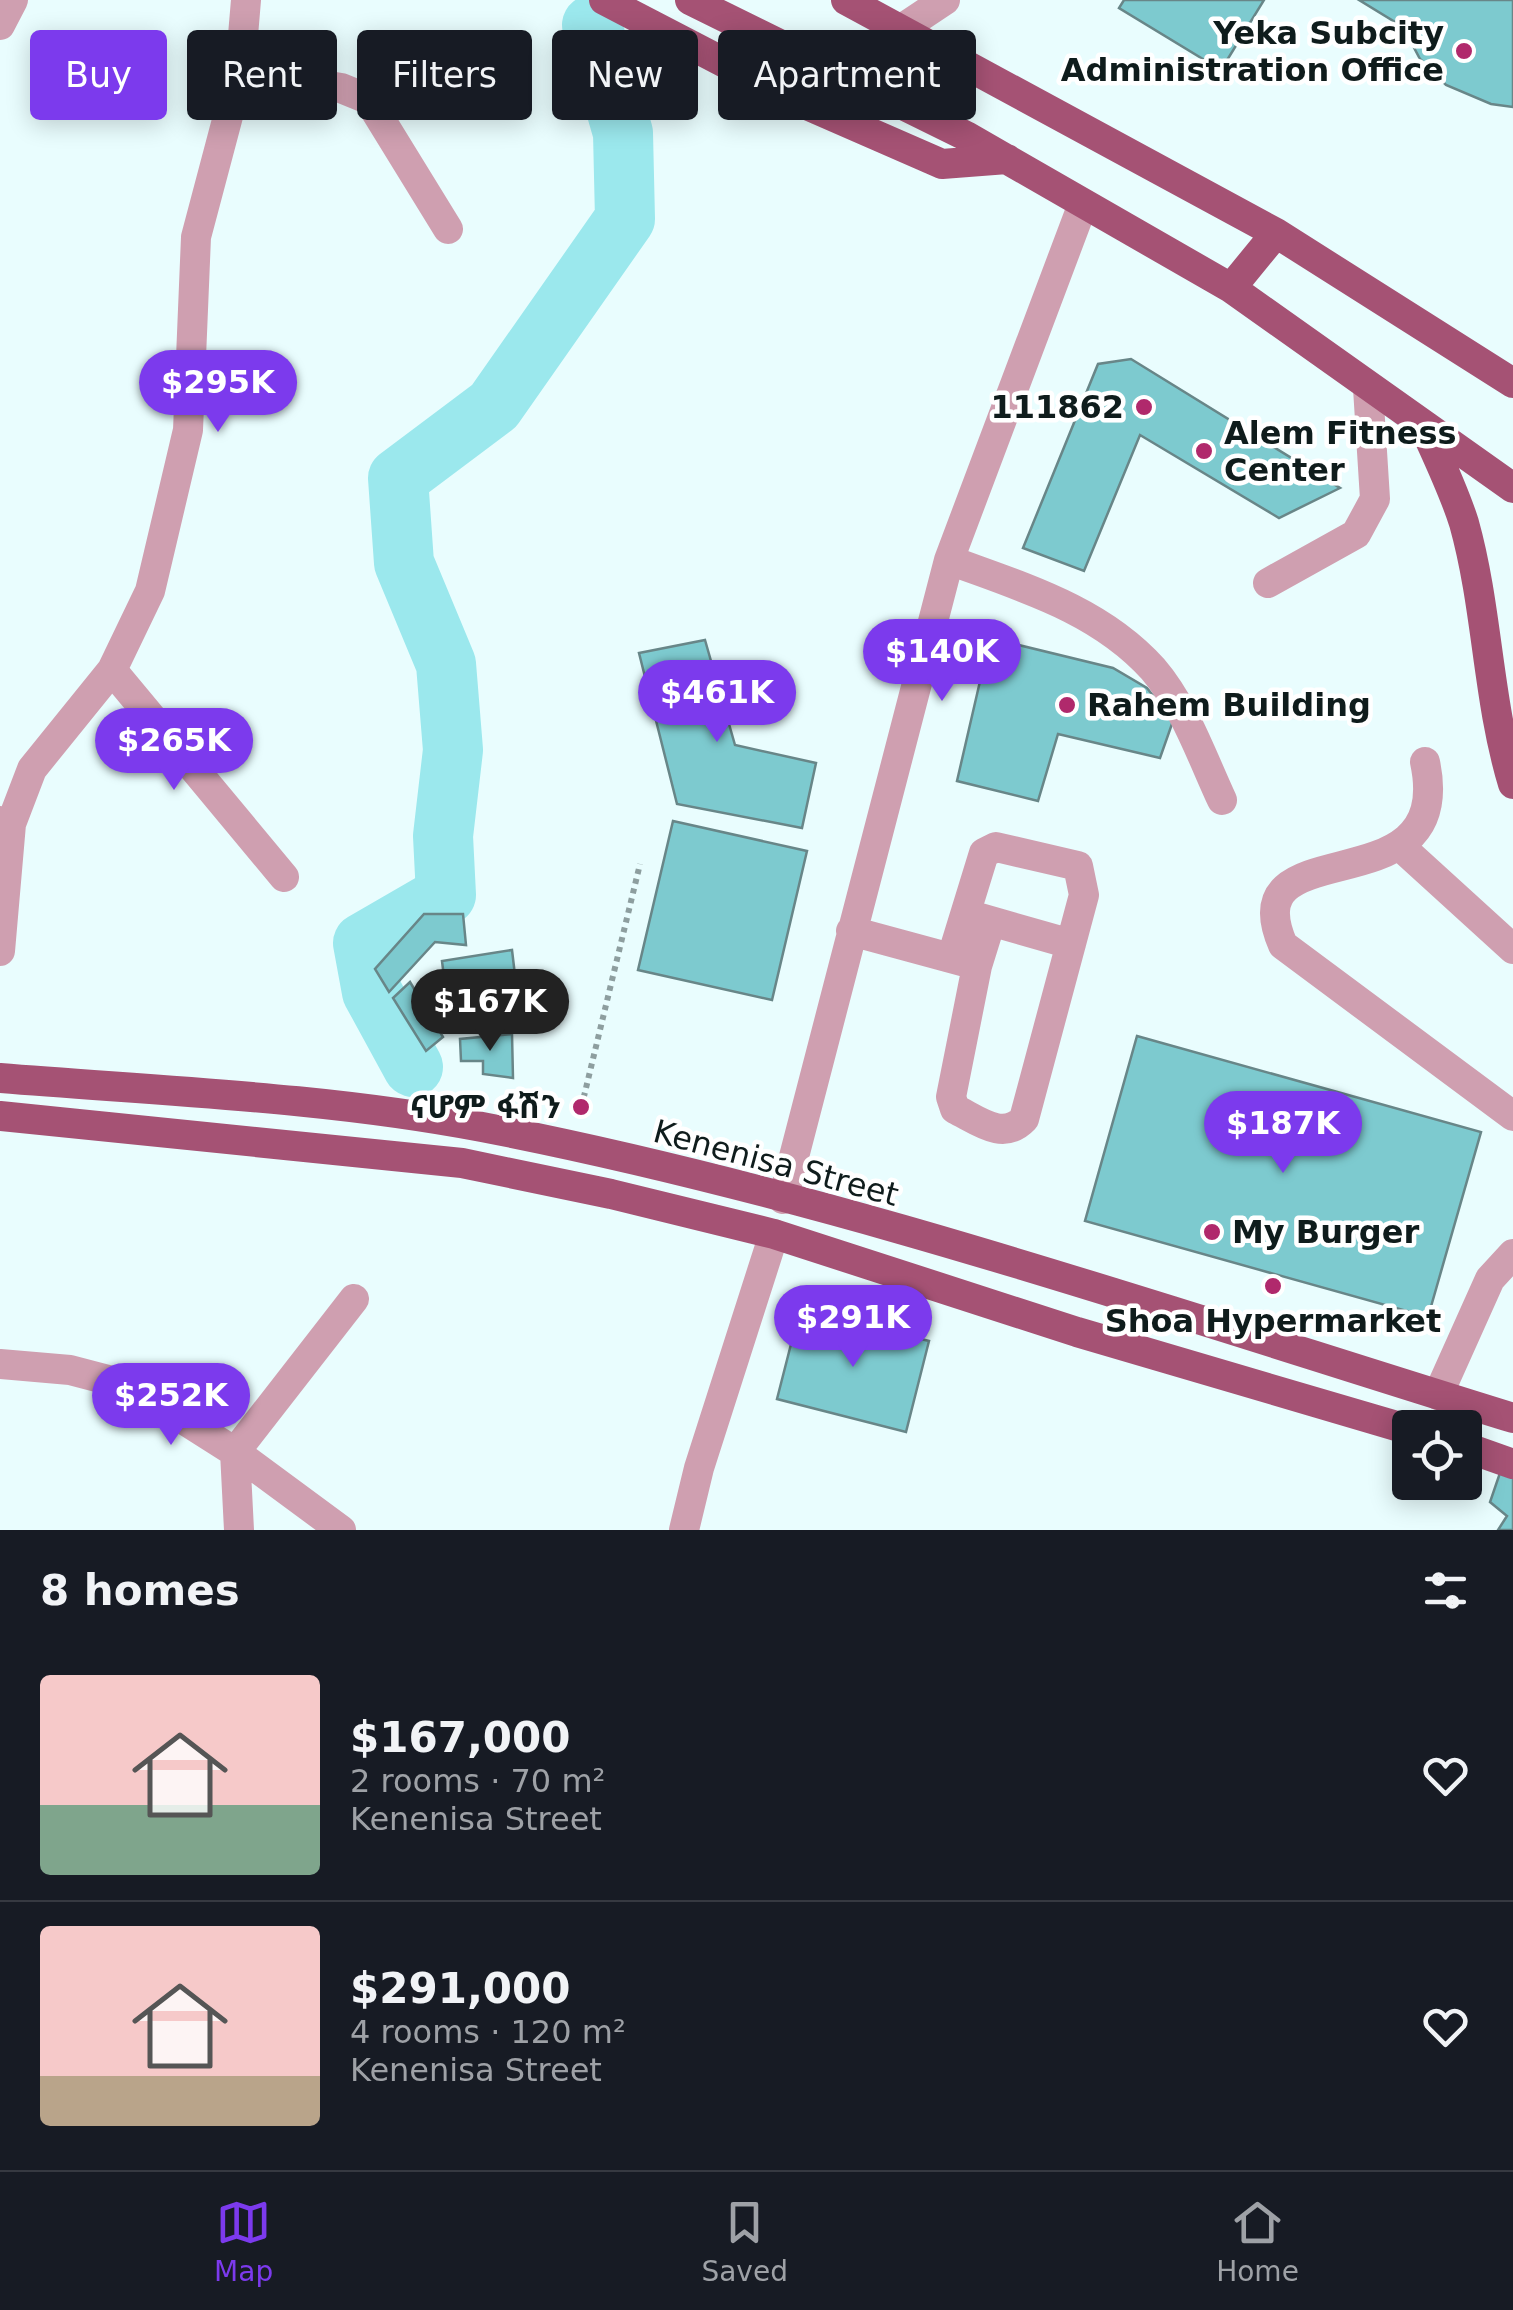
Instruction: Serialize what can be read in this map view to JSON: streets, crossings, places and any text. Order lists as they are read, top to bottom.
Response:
{
  "streets": {
    "main road": ["Kenenisa Street"]
  },
  "places": [
    "Yeka Subcity Administration Office",
    "111862",
    "Alem Fitness Center",
    "Rahem Building",
    "ናሆም ፋሽን",
    "My Burger",
    "Shoa Hypermarket"
  ],
  "page": {
    "chip": [
      "Buy",
      "Rent",
      "Filters",
      "New",
      "Apartment"
    ],
    "price": [
      "$295K",
      "$140K",
      "$461K",
      "$265K",
      "$167K",
      "$187K",
      "$291K",
      "$252K"
    ],
    "heading": "8 homes",
    "list": [
      {
        "name": "$167,000",
        "note": "2 rooms · 70 m² · Kenenisa Street"
      },
      {
        "name": "$291,000",
        "note": "4 rooms · 120 m² · Kenenisa Street"
      }
    ],
    "tabs": ["Map", "Saved", "Home"]
  }
}
